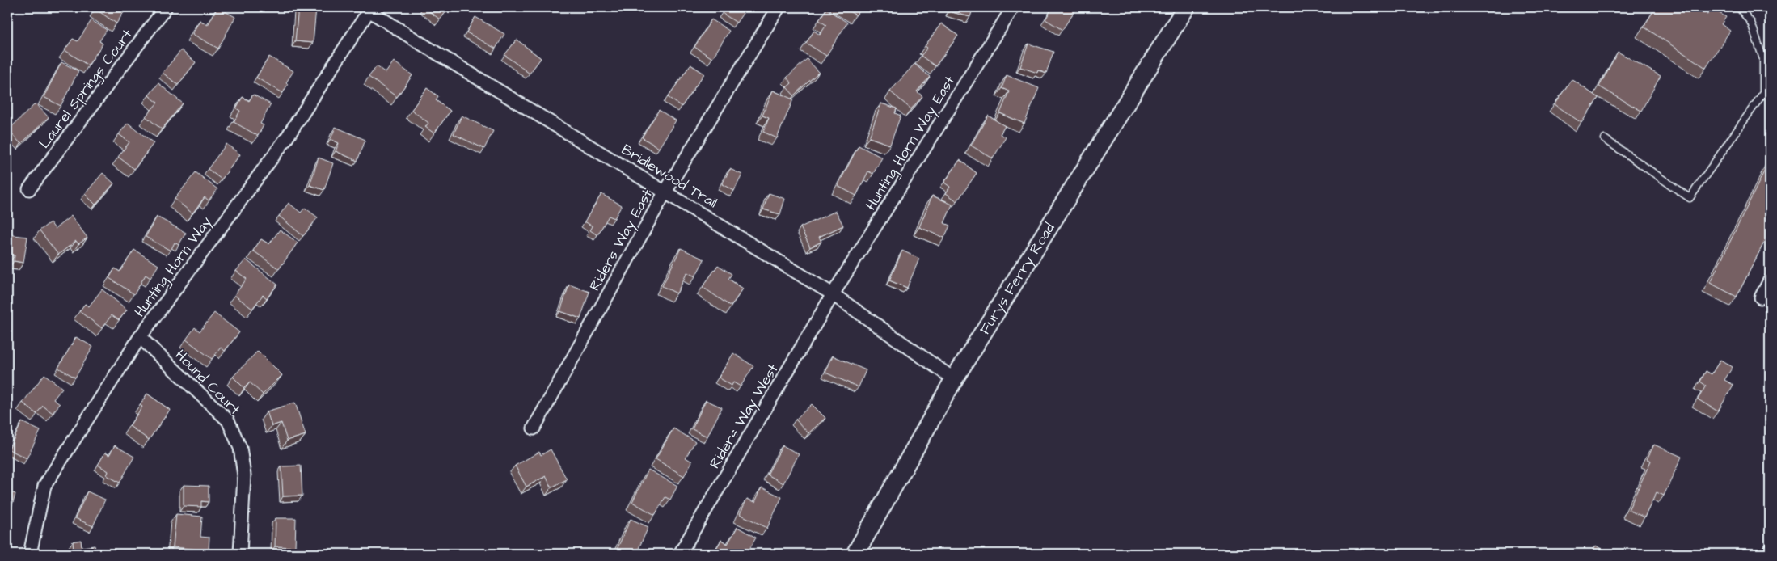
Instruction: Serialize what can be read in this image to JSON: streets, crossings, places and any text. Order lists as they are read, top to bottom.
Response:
{
  "streets": {
    "main road": ["Furys Ferry Road"],
    "street": [
      "Laurel Springs Court",
      "Hunting Horn Way East",
      "Bridlewood Trail",
      "Riders Way East",
      "Hunting Horn Way",
      "Hound Court",
      "Riders Way West"
    ]
  },
  "crossings": [
    ["Hunting Horn Way East", "Bridlewood Trail"],
    ["Hunting Horn Way East", "Riders Way West"],
    ["Bridlewood Trail", "Riders Way East"],
    ["Bridlewood Trail", "Hunting Horn Way"],
    ["Bridlewood Trail", "Furys Ferry Road"],
    ["Bridlewood Trail", "Riders Way West"],
    ["Hunting Horn Way", "Hound Court"]
  ]
}
